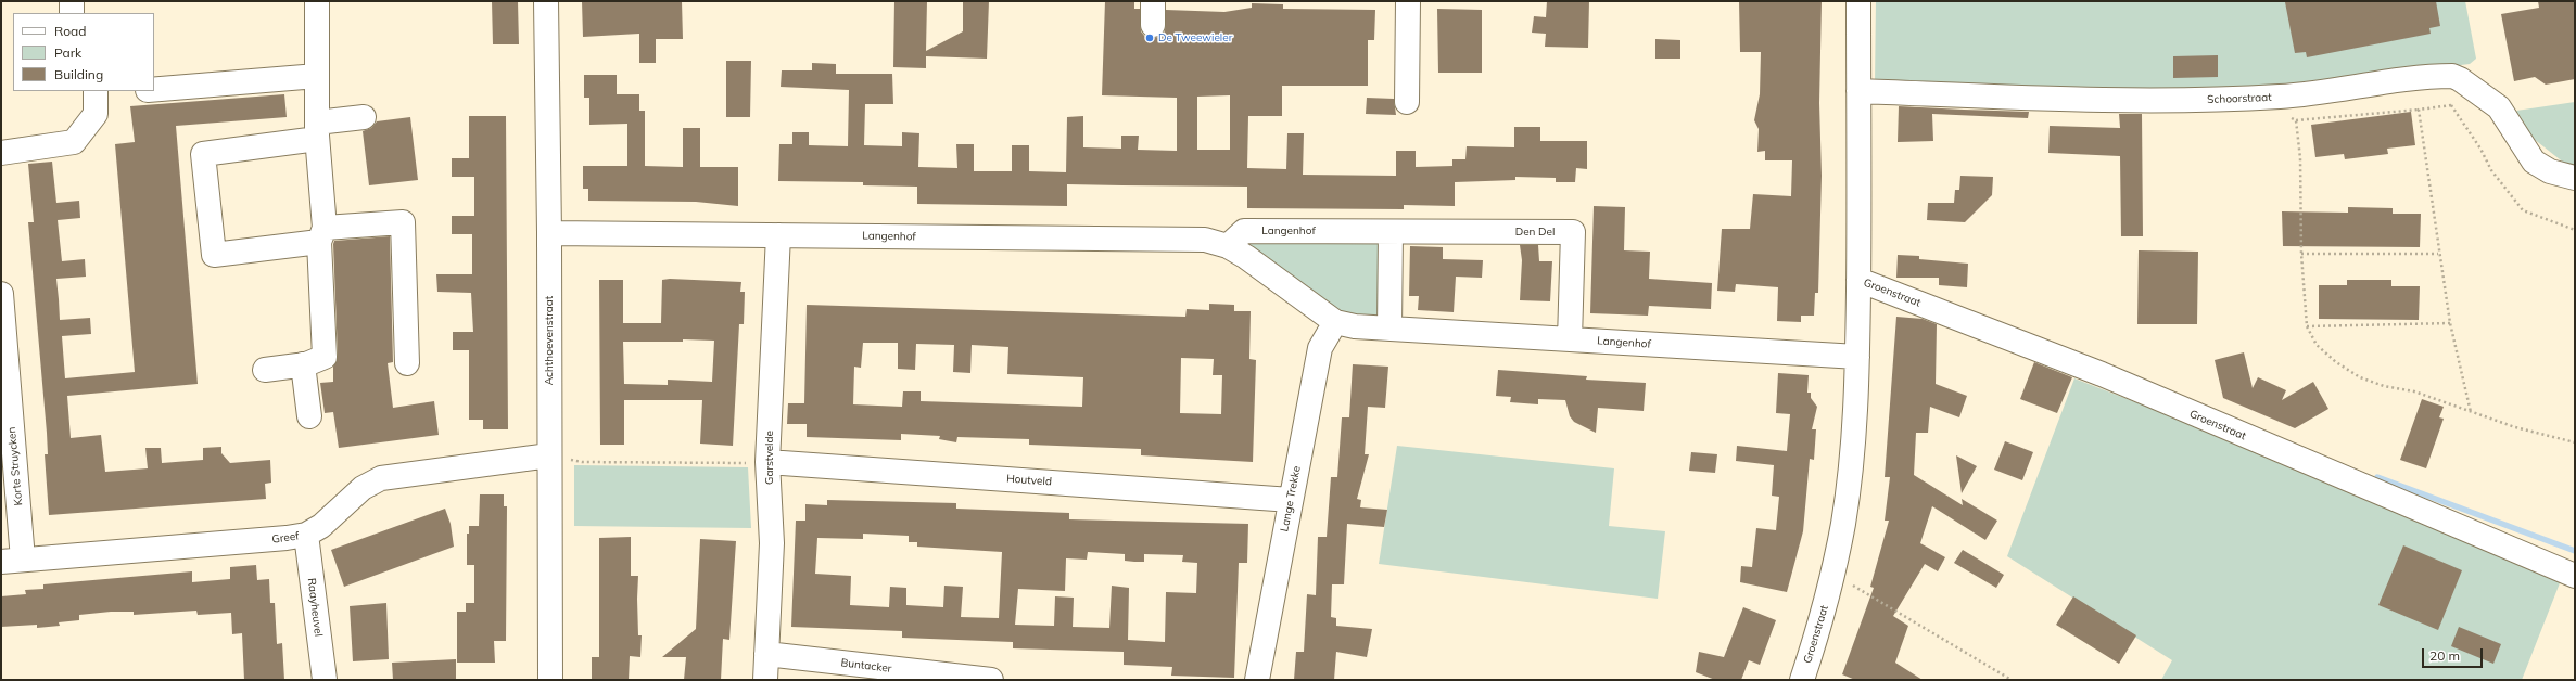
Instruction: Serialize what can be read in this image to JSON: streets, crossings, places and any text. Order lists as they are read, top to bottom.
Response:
{
  "streets": {
    "street": [
      "Schoorstraat",
      "Langenhof",
      "Den Del",
      "Groenstraat",
      "Achthoevenstraat",
      "Garstvelde",
      "Korte Struycken",
      "Houtveld",
      "Lange Trekke",
      "Greef",
      "Raayheuvel",
      "Buntacker"
    ]
  },
  "crossings": [
    ["Schoorstraat", "Groenstraat"],
    ["Langenhof", "Den Del"],
    ["Langenhof", "Groenstraat"],
    ["Langenhof", "Achthoevenstraat"],
    ["Langenhof", "Garstvelde"],
    ["Langenhof", "Lange Trekke"],
    ["Achthoevenstraat", "Greef"],
    ["Garstvelde", "Houtveld"],
    ["Garstvelde", "Buntacker"],
    ["Korte Struycken", "Greef"],
    ["Houtveld", "Lange Trekke"],
    ["Greef", "Raayheuvel"]
  ],
  "places": ["De Tweewieler"],
  "legend": ["Road", "Park", "Building"],
  "scale_bar": "20 m"
}
